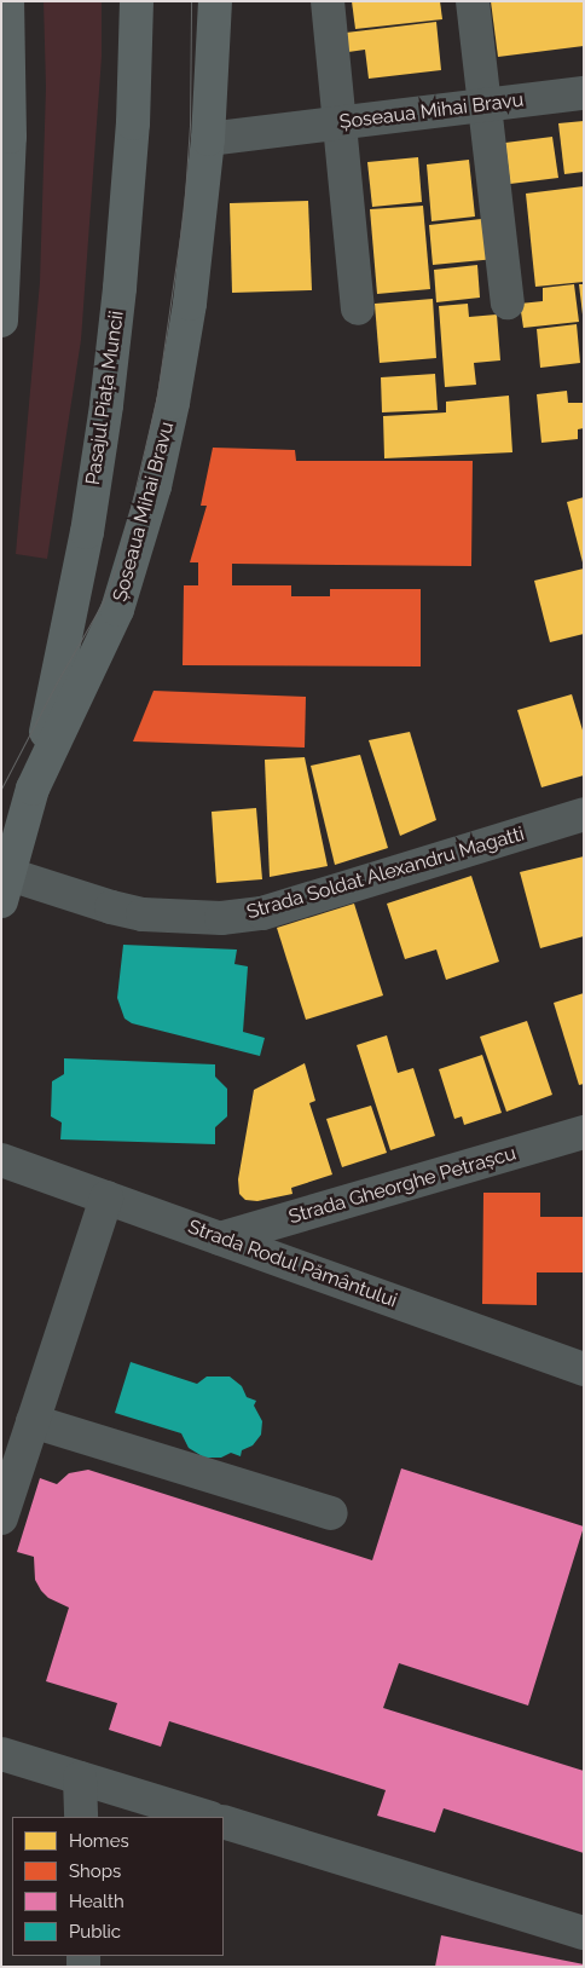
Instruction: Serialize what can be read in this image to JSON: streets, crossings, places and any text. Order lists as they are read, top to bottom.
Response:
{
  "streets": {
    "main road": ["Șoseaua Mihai Bravu", "Pasajul Piața Muncii"],
    "street": ["Strada Soldat Alexandru Magatti", "Strada Gheorghe Petrașcu", "Strada Rodul Pământului"]
  },
  "crossings": [
    ["Șoseaua Mihai Bravu", "Pasajul Piața Muncii"],
    ["Șoseaua Mihai Bravu", "Strada Soldat Alexandru Magatti"],
    ["Strada Gheorghe Petrașcu", "Strada Rodul Pământului"]
  ],
  "legend": [
    "Homes",
    "Shops",
    "Health",
    "Public"
  ]
}
